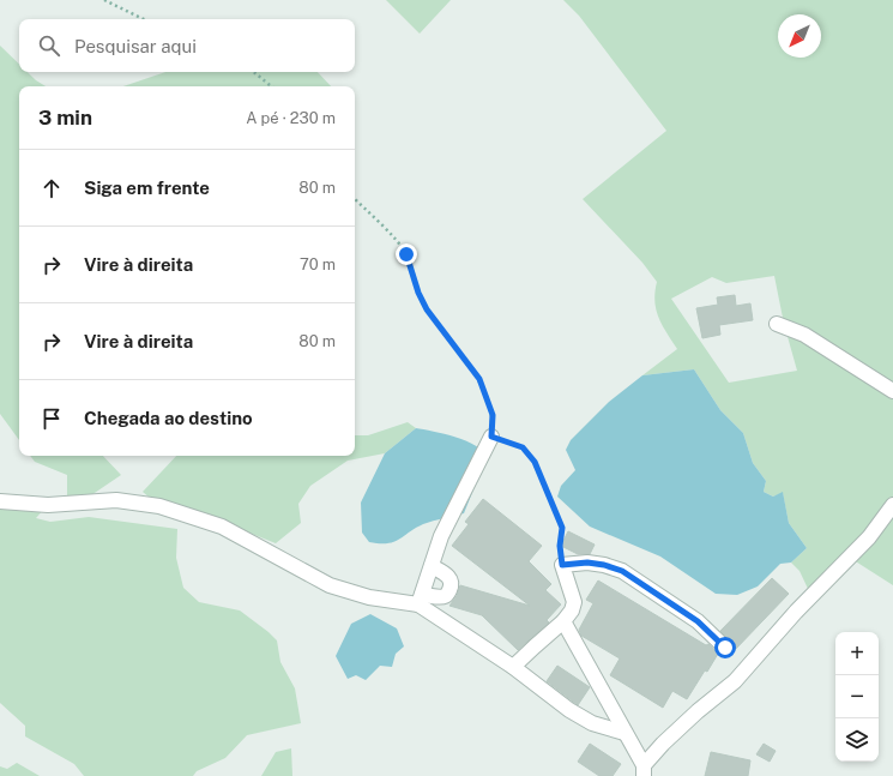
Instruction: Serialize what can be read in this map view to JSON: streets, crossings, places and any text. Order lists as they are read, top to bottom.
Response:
{
  "north": "bottom left",
  "page": {
    "search": "Pesquisar aqui",
    "heading": ["3 min", "A pé · 230 m"],
    "list": [
      ["Siga em frente", "80 m"],
      ["Vire à direita", "70 m"],
      ["Vire à direita", "80 m"],
      "Chegada ao destino"
    ],
    "map_buttons": ["+", "−"]
  }
}
